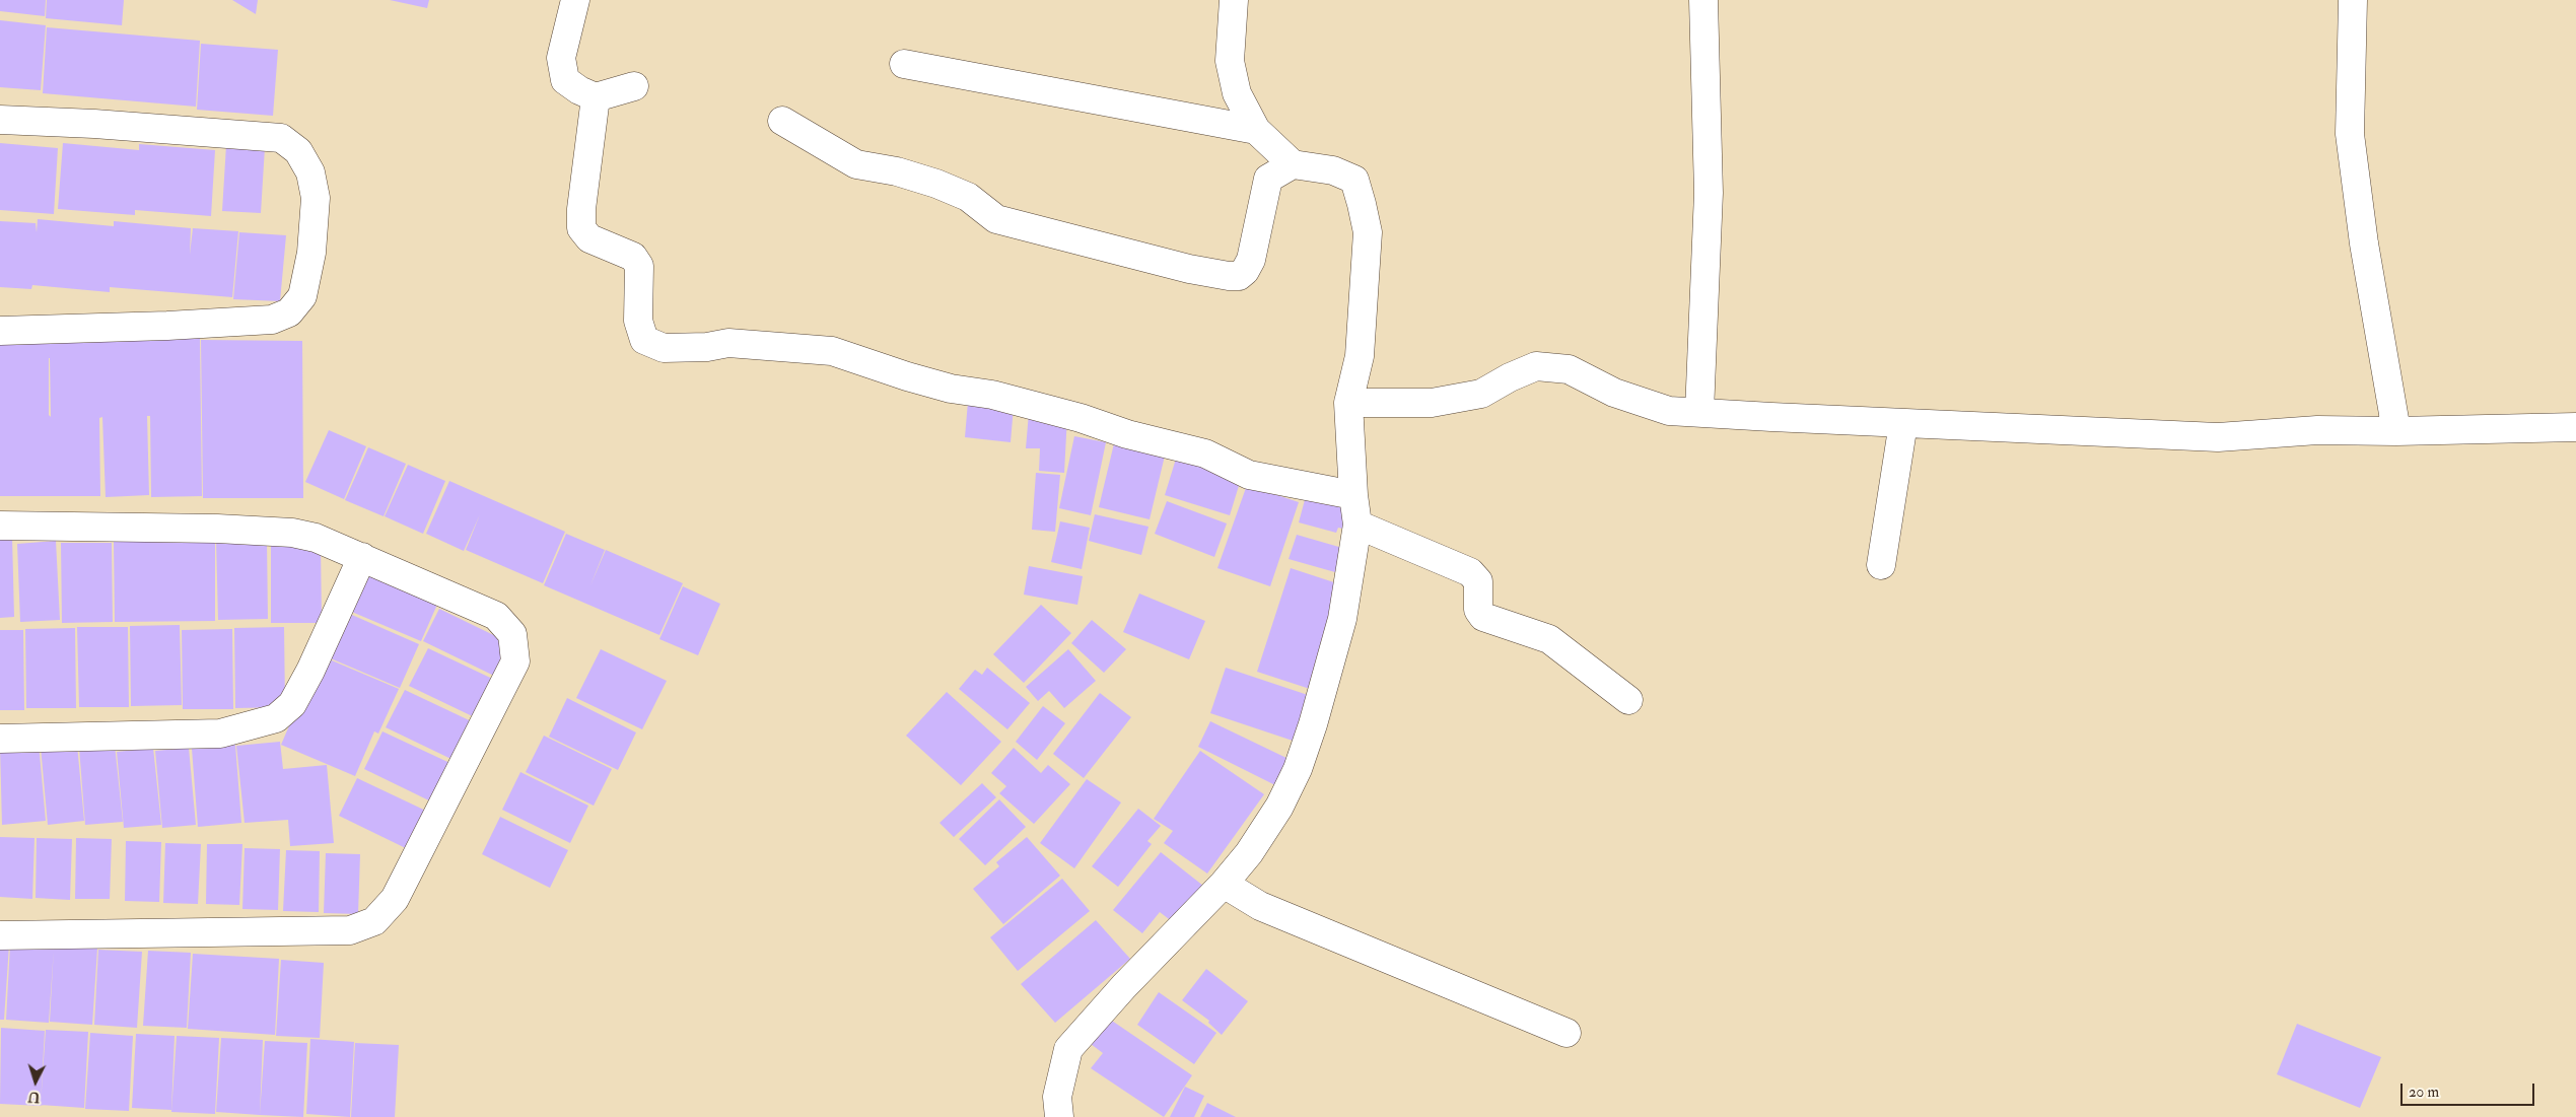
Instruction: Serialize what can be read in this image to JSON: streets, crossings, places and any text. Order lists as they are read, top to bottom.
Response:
{
  "scale_bar": "20 m",
  "north": "bottom"
}
